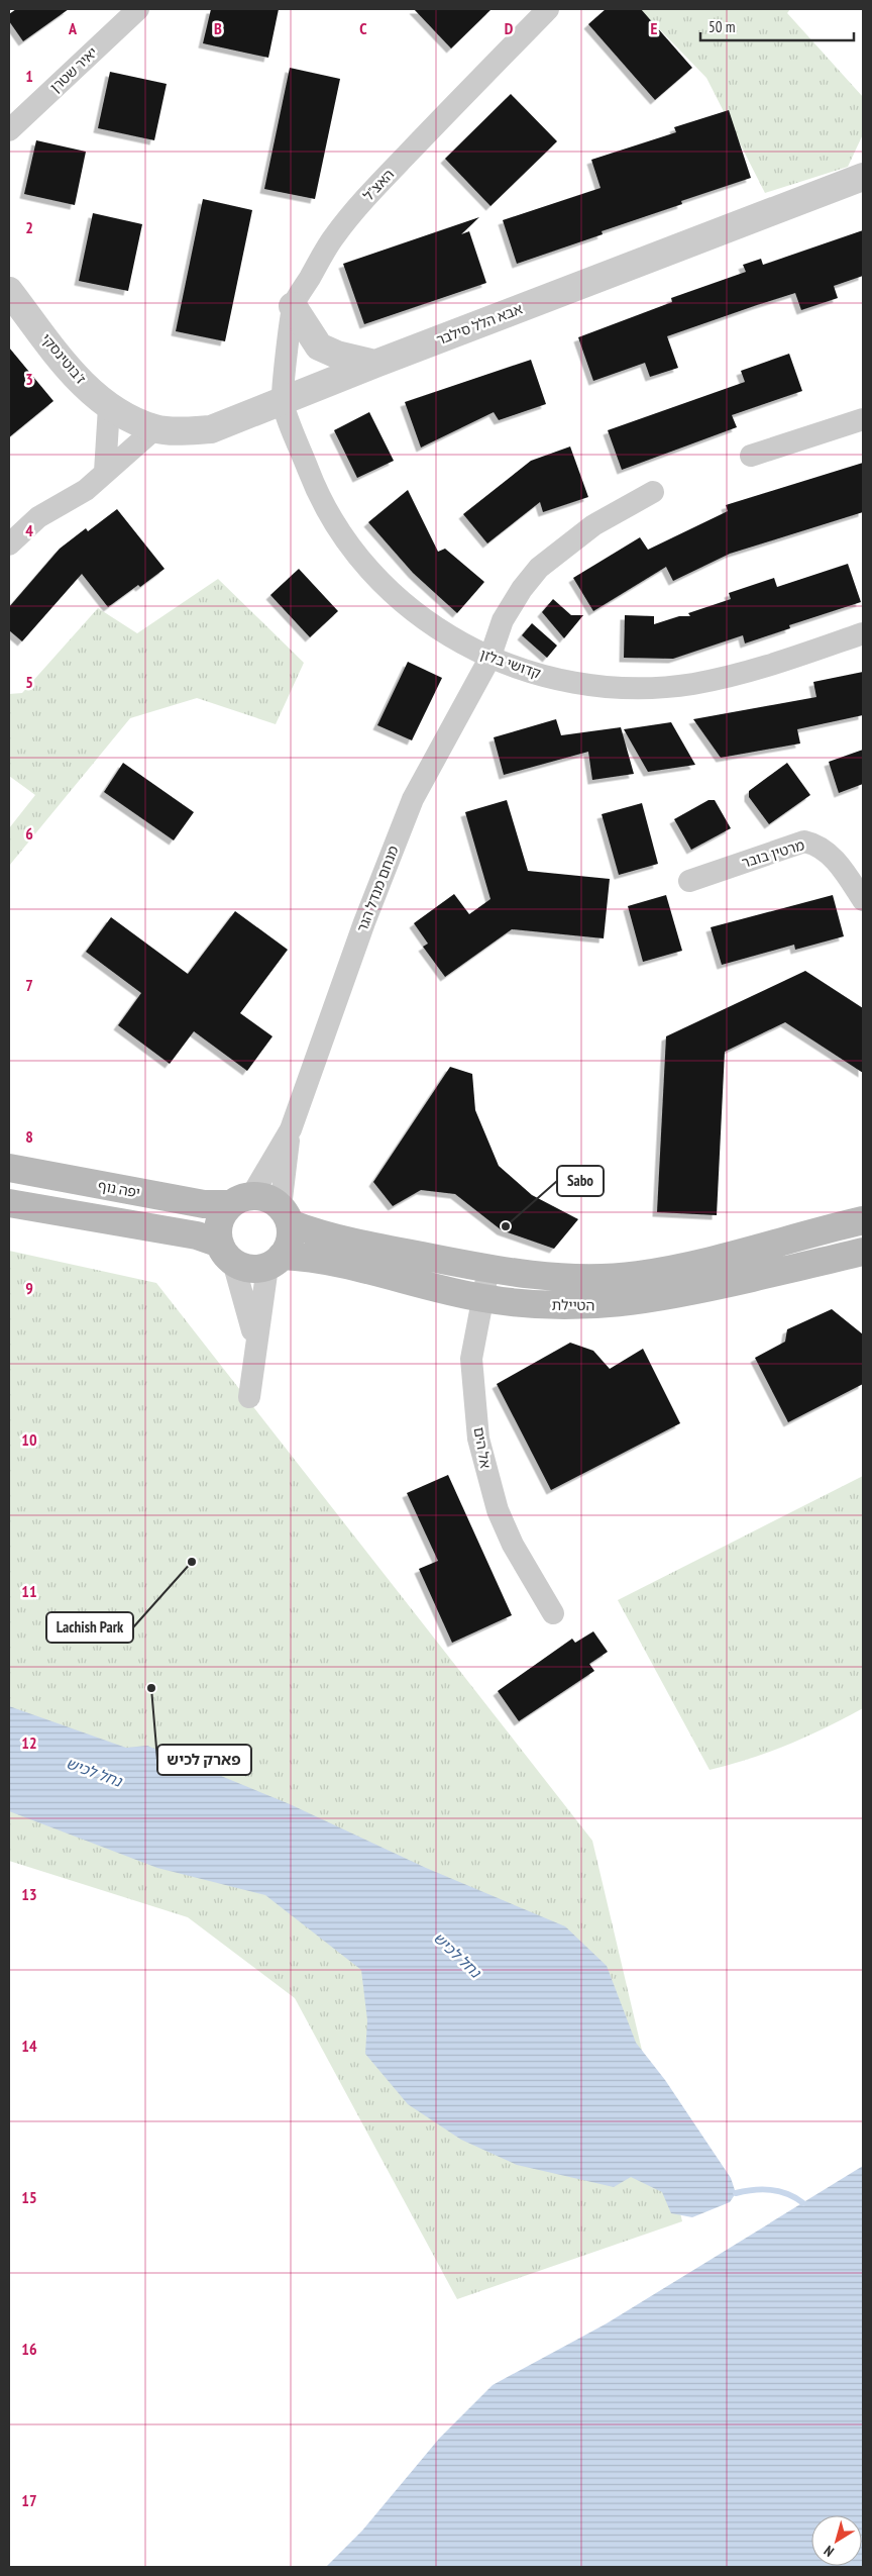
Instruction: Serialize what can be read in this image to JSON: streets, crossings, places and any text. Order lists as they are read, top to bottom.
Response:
{
  "streets": {
    "main road": ["יפה נוף", "הטיילת"],
    "street": [
      "יאיר שטרן",
      "האצ\"ל",
      "אבא הלל סילבר",
      "ז'בוטינסקי",
      "קדושי בלזן",
      "מרטין בובר",
      "מנחם מנדל הגר",
      "אל הים"
    ]
  },
  "crossings": [
    ["האצ\"ל", "אבא הלל סילבר"],
    ["האצ\"ל", "קדושי בלזן"],
    ["אבא הלל סילבר", "ז'בוטינסקי"],
    ["אבא הלל סילבר", "קדושי בלזן"],
    ["קדושי בלזן", "מנחם מנדל הגר"],
    ["יפה נוף", "הטיילת"],
    ["הטיילת", "אל הים"]
  ],
  "water": ["נחל לכיש"],
  "places": ["Sabo", "Lachish Park", "פארק לכיש"],
  "scale_bar": "50 m",
  "north": "bottom left",
  "grid": {
    "columns": [
      "A",
      "B",
      "C",
      "D",
      "E"
    ],
    "rows": [
      "1",
      "2",
      "3",
      "4",
      "5",
      "6",
      "7",
      "8",
      "9",
      "10",
      "11",
      "12",
      "13",
      "14",
      "15",
      "16",
      "17"
    ]
  }
}
